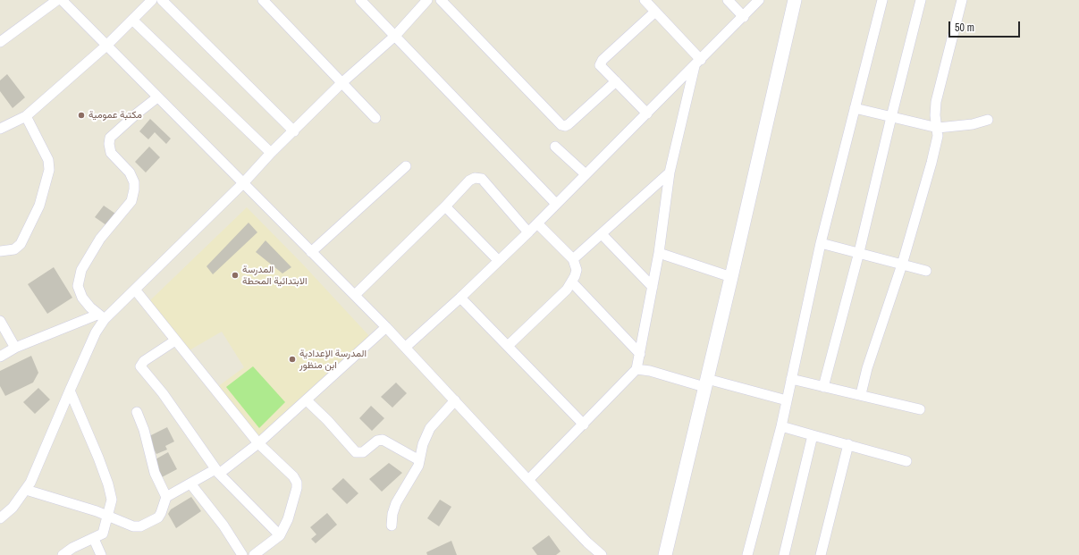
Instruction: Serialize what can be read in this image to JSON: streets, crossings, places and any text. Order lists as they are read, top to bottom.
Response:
{
  "places": ["مكتبة عمومية", "المدرسة الابتدائية المحطة", "المدرسة الإعدادية ابن منظور"],
  "scale_bar": "50 m"
}
